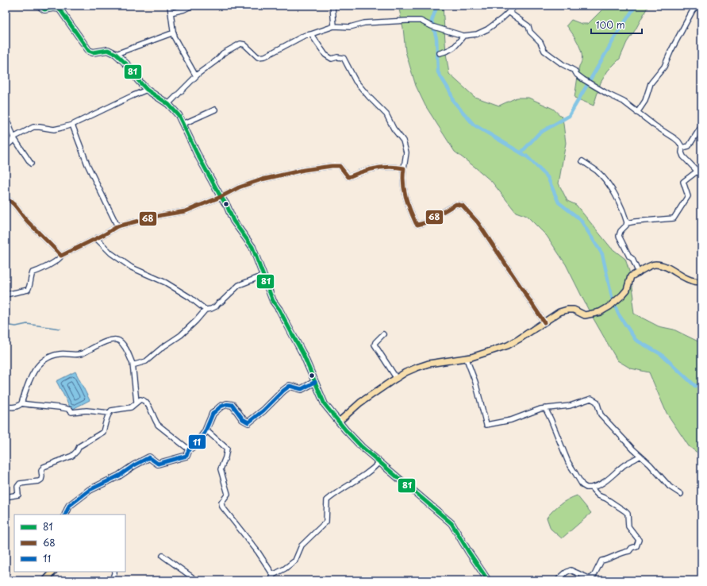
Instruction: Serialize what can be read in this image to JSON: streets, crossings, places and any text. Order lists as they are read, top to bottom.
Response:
{
  "lines": ["transit line 81", "transit line 68", "transit line 11"],
  "legend": ["81", "68", "11"],
  "scale_bar": "100 m"
}
